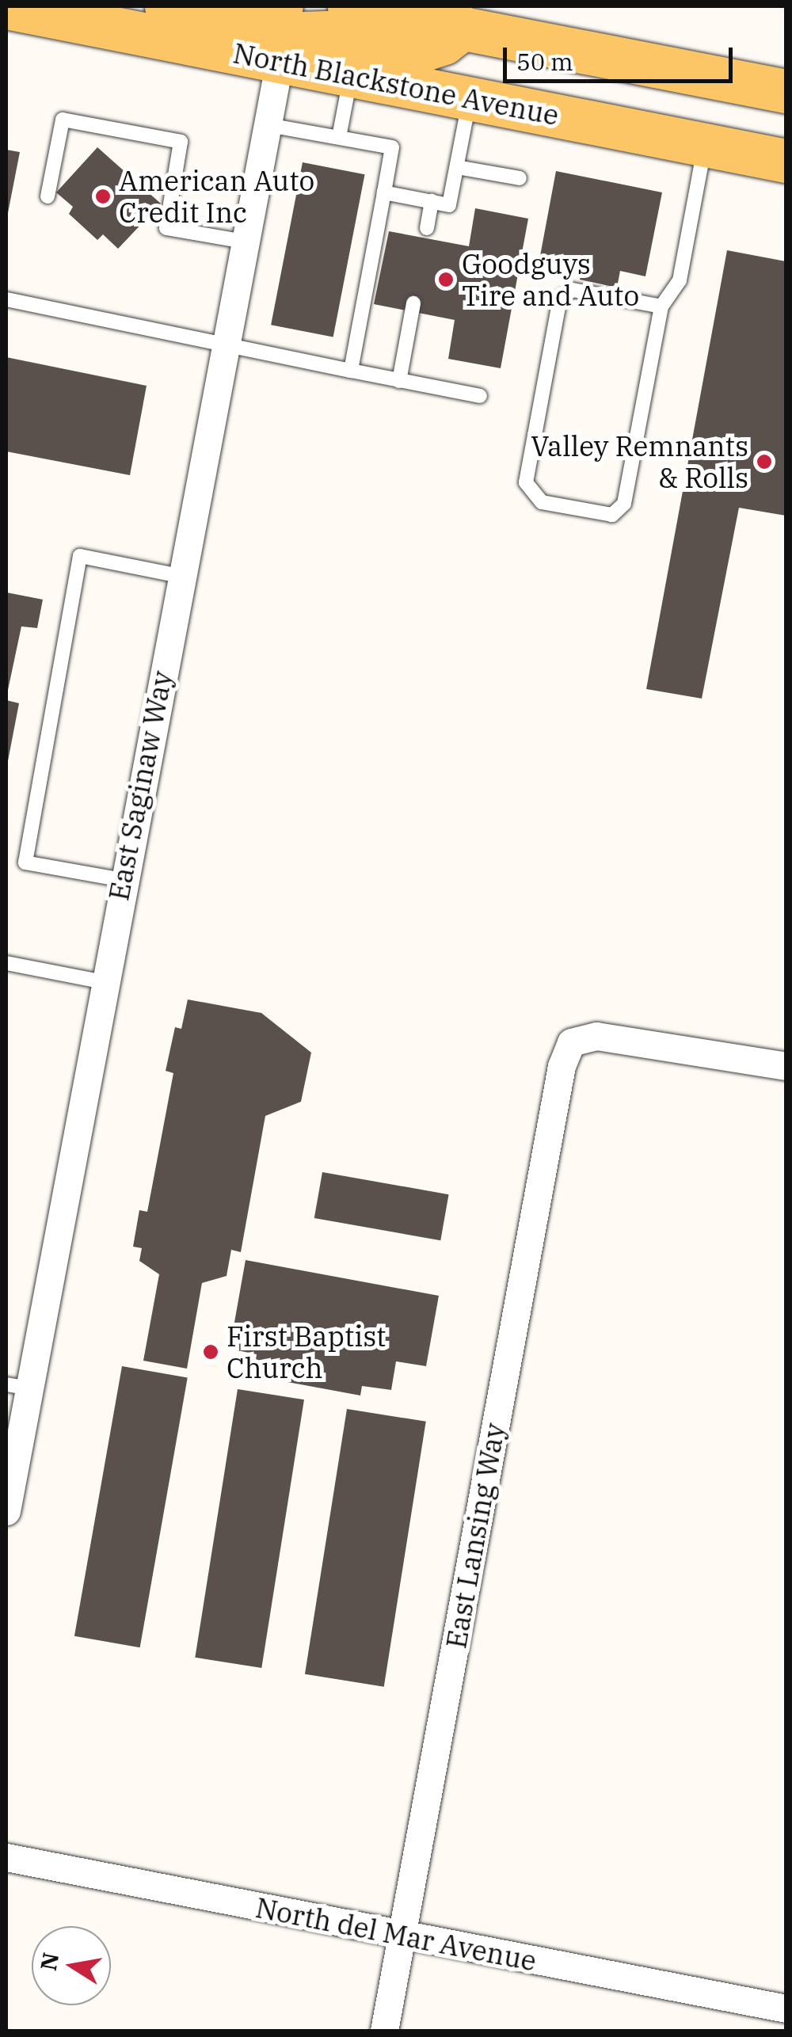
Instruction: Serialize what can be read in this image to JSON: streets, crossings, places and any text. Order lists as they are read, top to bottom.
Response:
{
  "streets": {
    "main road": ["North Blackstone Avenue"],
    "street": ["East Saginaw Way", "East Lansing Way", "North del Mar Avenue"]
  },
  "crossings": [
    ["North Blackstone Avenue", "East Saginaw Way"],
    ["East Lansing Way", "North del Mar Avenue"]
  ],
  "places": [
    "American Auto Credit Inc",
    "Goodguys Tire and Auto",
    "Valley Remnants & Rolls",
    "First Baptist Church"
  ],
  "scale_bar": "50 m",
  "north": "left"
}
